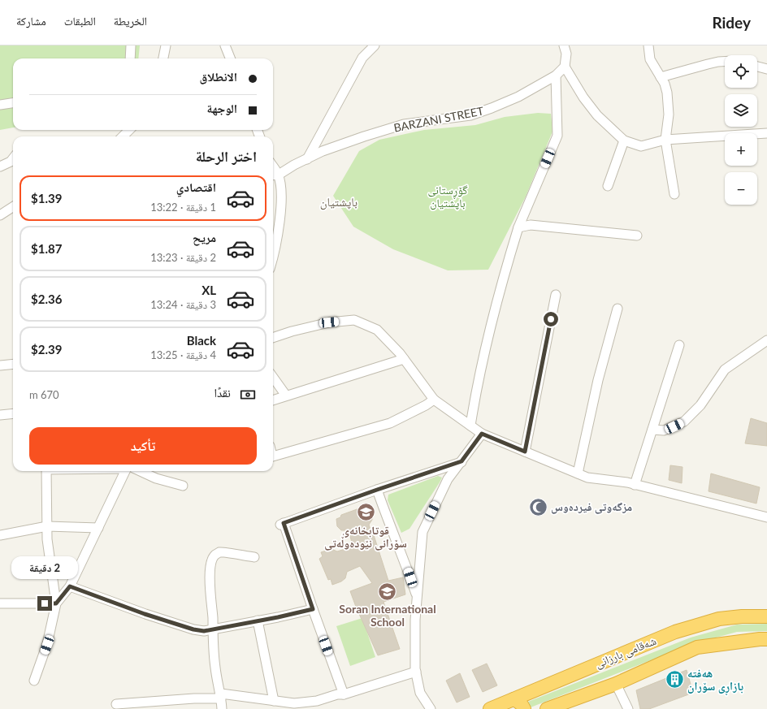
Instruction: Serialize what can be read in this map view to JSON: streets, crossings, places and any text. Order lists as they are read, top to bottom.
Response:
{
  "streets": {
    "highway": ["شەقامی بارزانی"],
    "street": ["BARZANI STREET"]
  },
  "districts": ["باپشتیان"],
  "parks": ["گۆڕستانی باپشتیان"],
  "places": {
    "mosque": ["مزگەوتی فیردەوس"],
    "school or university": ["قوتابخانەی سۆرانی نێودەوڵەتی", "Soran International School"],
    "building": ["هەفتە بازاڕی سۆران"]
  },
  "page": {
    "header": "Ridey",
    "nav": ["الخريطة", "الطبقات", "مشاركة"],
    "map_buttons": ["+", "−"],
    "banner": ["الانطلاق", "الوجهة"],
    "heading": "اختر الرحلة",
    "list": [
      {
        "name": "اقتصادي",
        "note": "1 دقيقة · 13:22",
        "value": "$1.39"
      },
      {
        "name": "مريح",
        "note": "2 دقيقة · 13:23",
        "value": "$1.87"
      },
      {
        "name": "XL",
        "note": "3 دقيقة · 13:24",
        "value": "$2.36"
      },
      {
        "name": "Black",
        "note": "4 دقيقة · 13:25",
        "value": "$2.39"
      }
    ],
    "pay": ["نقدًا", "670 m"],
    "buttons": "تأكيد",
    "bubble": "2 دقيقة"
  }
}
